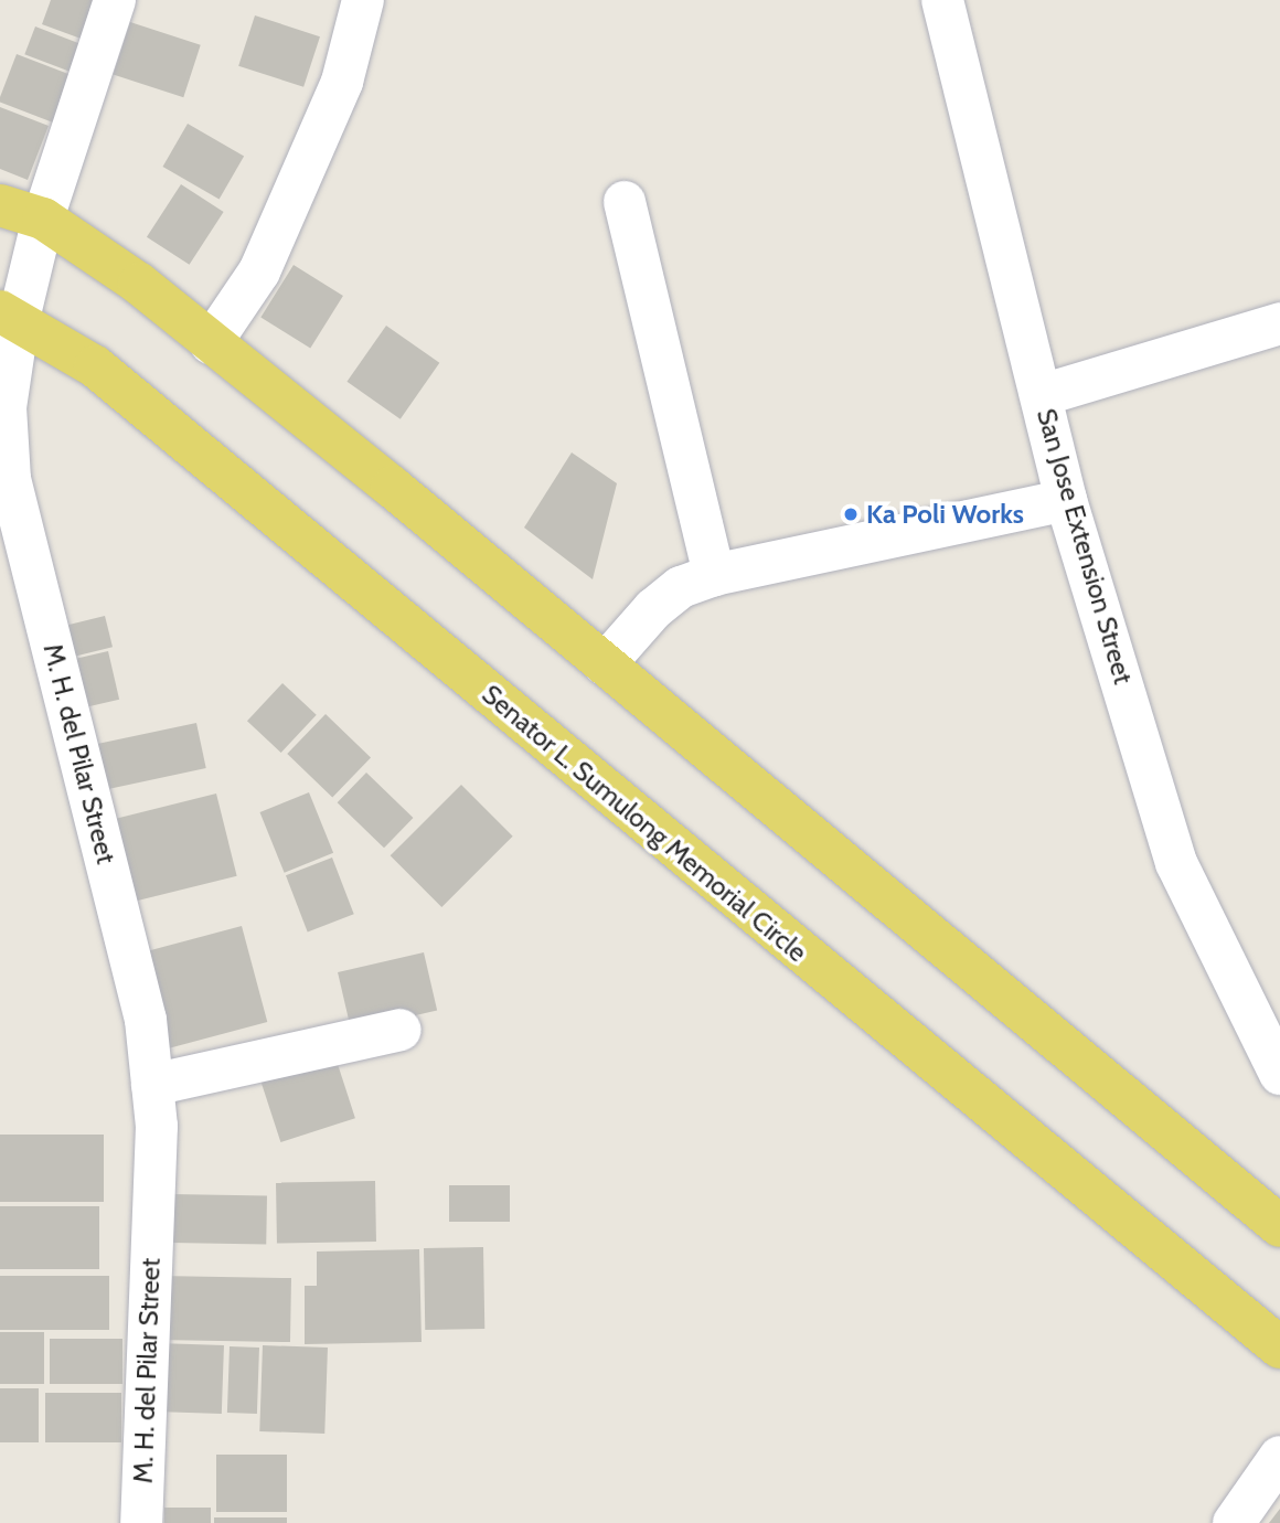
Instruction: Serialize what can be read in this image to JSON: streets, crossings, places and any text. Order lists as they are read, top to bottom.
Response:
{
  "streets": {
    "main road": ["Senator L. Sumulong Memorial Circle"],
    "street": ["San Jose Extension Street", "M. H. del Pilar Street"]
  },
  "crossings": [
    ["M. H. del Pilar Street", "Senator L. Sumulong Memorial Circle"]
  ],
  "places": ["Ka Poli Works"]
}
